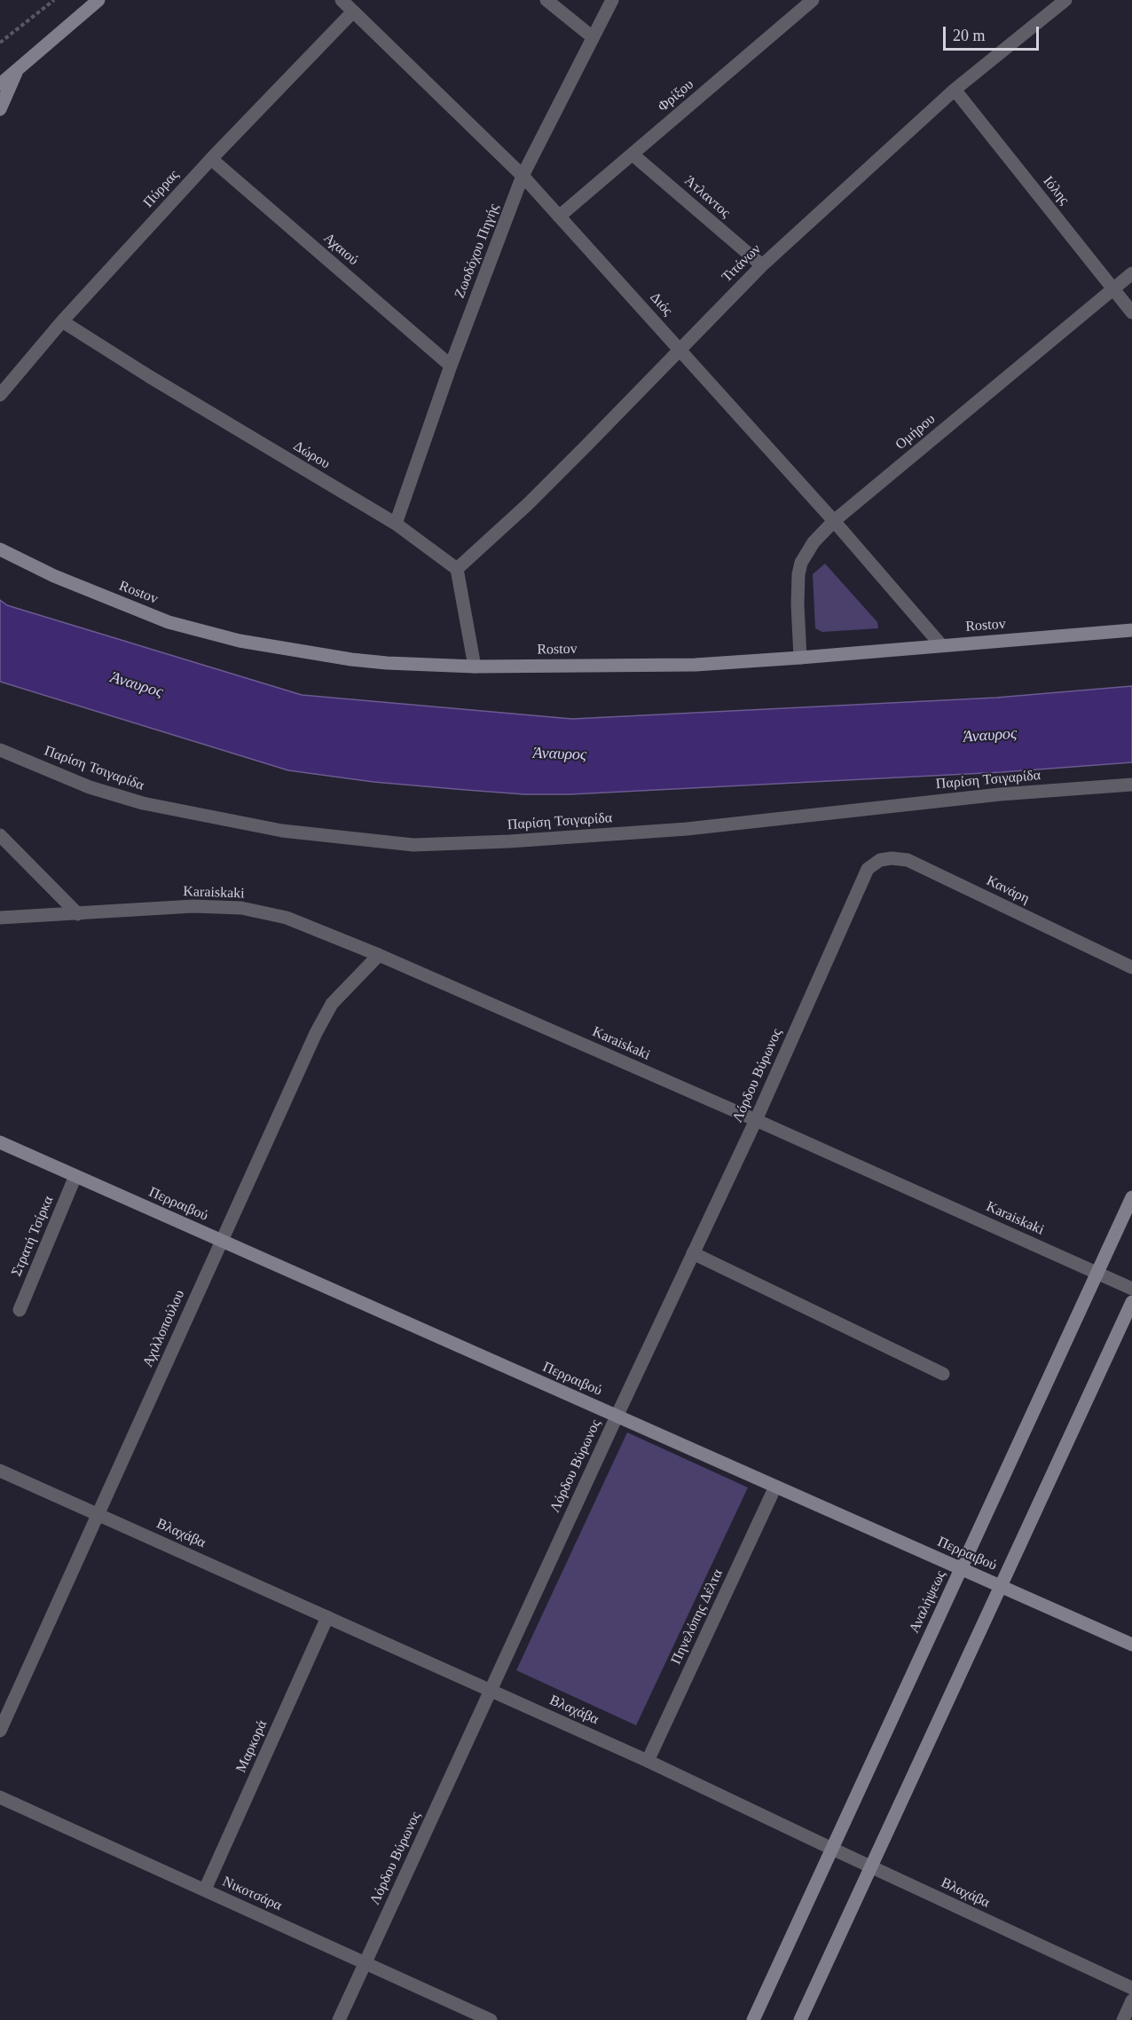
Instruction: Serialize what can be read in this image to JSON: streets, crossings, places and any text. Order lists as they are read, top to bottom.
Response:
{
  "streets": {
    "street": [
      "Φρίξου",
      "Πύρρας",
      "Ιόλης",
      "Άτλαντος",
      "Αχαιού",
      "Ζωοδόχου Πηγής",
      "Τιτάνων",
      "Διός",
      "Ομήρου",
      "Δώρου",
      "Rostov",
      "Παρίση Τσιγαρίδα",
      "Κανάρη",
      "Karaiskaki",
      "Λόρδου Βύρωνος",
      "Περραιβού",
      "Στρατή Τσίρκα",
      "Αχιλλοπούλου",
      "Βλαχάβα",
      "Αναλήψεως",
      "Πηνελόπης Δέλτα",
      "Μαρκορά",
      "Νικοτσάρα"
    ]
  },
  "crossings": [
    ["Φρίξου", "Άτλαντος"],
    ["Φρίξου", "Διός"],
    ["Πύρρας", "Αχαιού"],
    ["Πύρρας", "Διός"],
    ["Πύρρας", "Δώρου"],
    ["Ιόλης", "Τιτάνων"],
    ["Ιόλης", "Ομήρου"],
    ["Άτλαντος", "Τιτάνων"],
    ["Αχαιού", "Ζωοδόχου Πηγής"],
    ["Ζωοδόχου Πηγής", "Διός"],
    ["Ζωοδόχου Πηγής", "Δώρου"],
    ["Τιτάνων", "Διός"],
    ["Τιτάνων", "Δώρου"],
    ["Διός", "Ομήρου"],
    ["Διός", "Rostov"],
    ["Ομήρου", "Rostov"],
    ["Κανάρη", "Λόρδου Βύρωνος"],
    ["Karaiskaki", "Λόρδου Βύρωνος"],
    ["Karaiskaki", "Αχιλλοπούλου"],
    ["Karaiskaki", "Αναλήψεως"],
    ["Λόρδου Βύρωνος", "Περραιβού"],
    ["Λόρδου Βύρωνος", "Βλαχάβα"],
    ["Λόρδου Βύρωνος", "Νικοτσάρα"],
    ["Περραιβού", "Στρατή Τσίρκα"],
    ["Περραιβού", "Αχιλλοπούλου"],
    ["Περραιβού", "Αναλήψεως"],
    ["Περραιβού", "Πηνελόπης Δέλτα"],
    ["Αχιλλοπούλου", "Βλαχάβα"],
    ["Βλαχάβα", "Αναλήψεως"],
    ["Βλαχάβα", "Πηνελόπης Δέλτα"],
    ["Βλαχάβα", "Μαρκορά"],
    ["Μαρκορά", "Νικοτσάρα"]
  ],
  "water": ["Άναυρος"],
  "scale_bar": "20 m"
}
